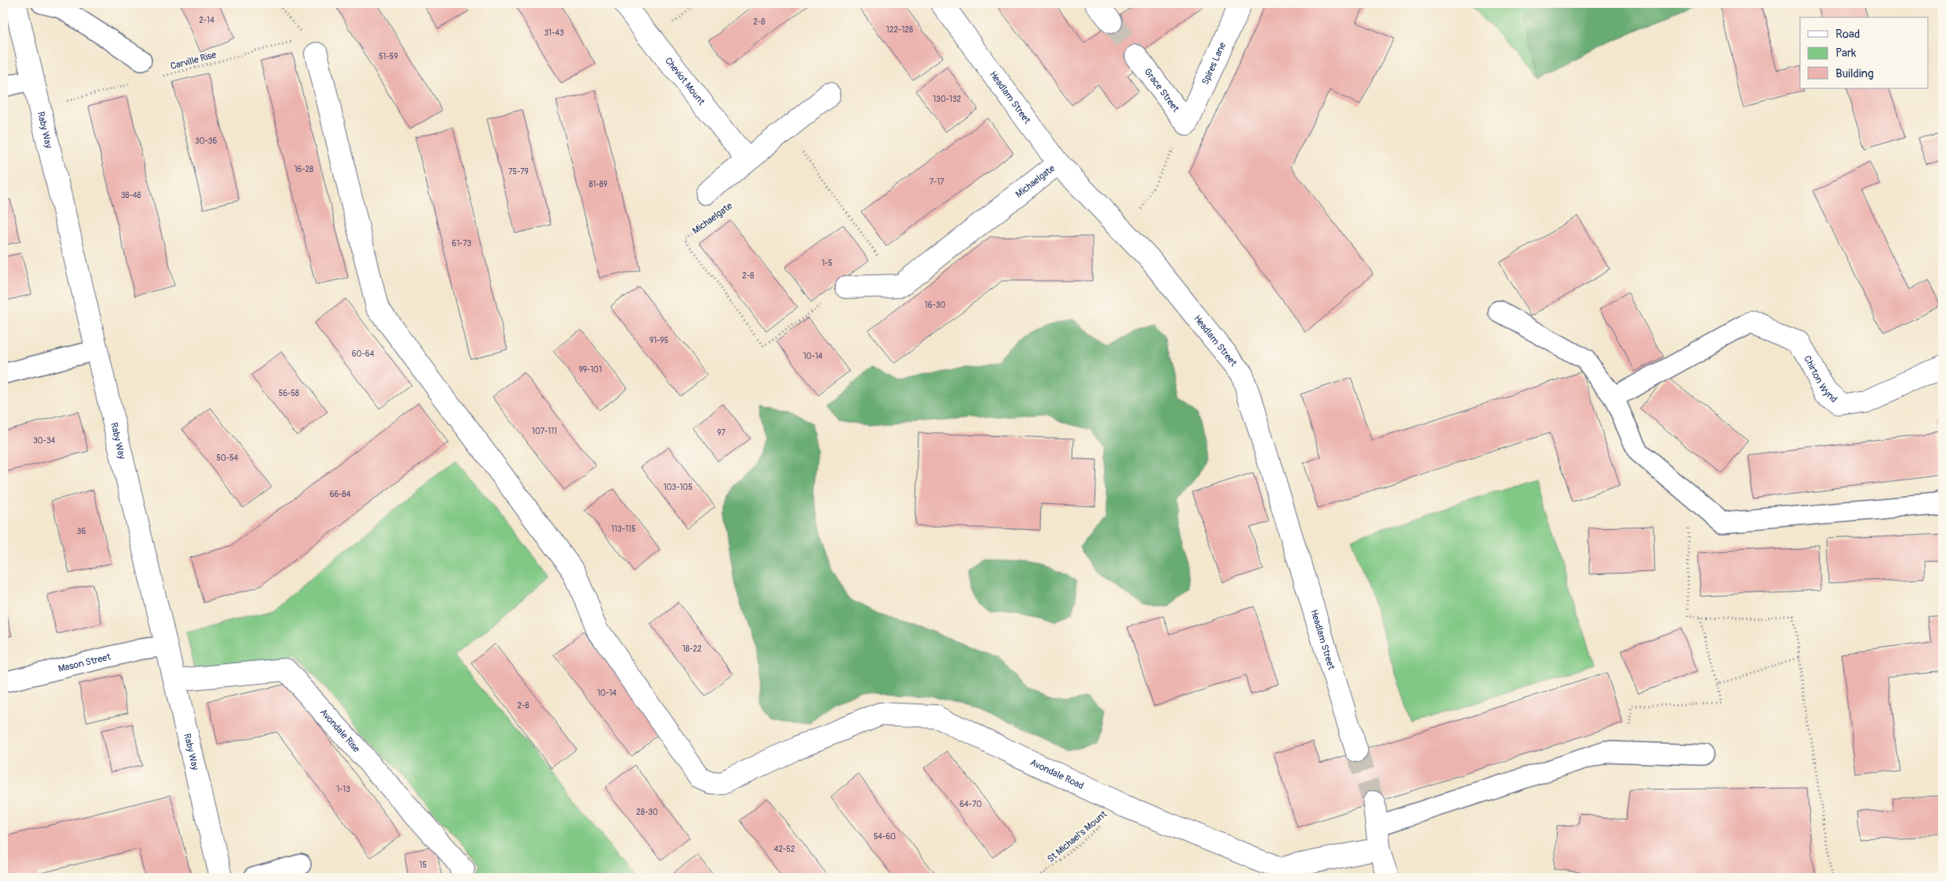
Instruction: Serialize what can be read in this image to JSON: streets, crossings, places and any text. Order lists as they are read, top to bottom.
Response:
{
  "streets": {
    "street": [
      "Spires Lane",
      "Cheviot Mount",
      "Grace Street",
      "Headlam Street",
      "Raby Way",
      "Michaelgate",
      "Chirton Wynd",
      "Avondale Rise",
      "Avondale Road"
    ],
    "lane": ["Mason Street"],
    "path": ["Carville Rise", "St Michael's Mount"]
  },
  "crossings": [
    ["Spires Lane", "Grace Street"],
    ["Headlam Street", "Michaelgate"],
    ["Raby Way", "Mason Street"],
    ["Raby Way", "Avondale Rise"],
    ["Avondale Road", "St Michael's Mount"]
  ],
  "house_numbers": [
    "2-14",
    "2-8",
    "122-128",
    "31-43",
    "51-59",
    "130-132",
    "30-36",
    "16-28",
    "75-79",
    "7-17",
    "81-89",
    "38-48",
    "61-73",
    "1-5",
    "2-8",
    "16-30",
    "91-95",
    "60-64",
    "10-14",
    "99-101",
    "56-58",
    "107-111",
    "97",
    "30-34",
    "50-54",
    "103-105",
    "66-84",
    "113-115",
    "36",
    "18-22",
    "10-14",
    "2-8",
    "1-13",
    "64-70",
    "28-30",
    "54-60",
    "42-52",
    "15"
  ],
  "legend": ["Road", "Park", "Building"]
}
